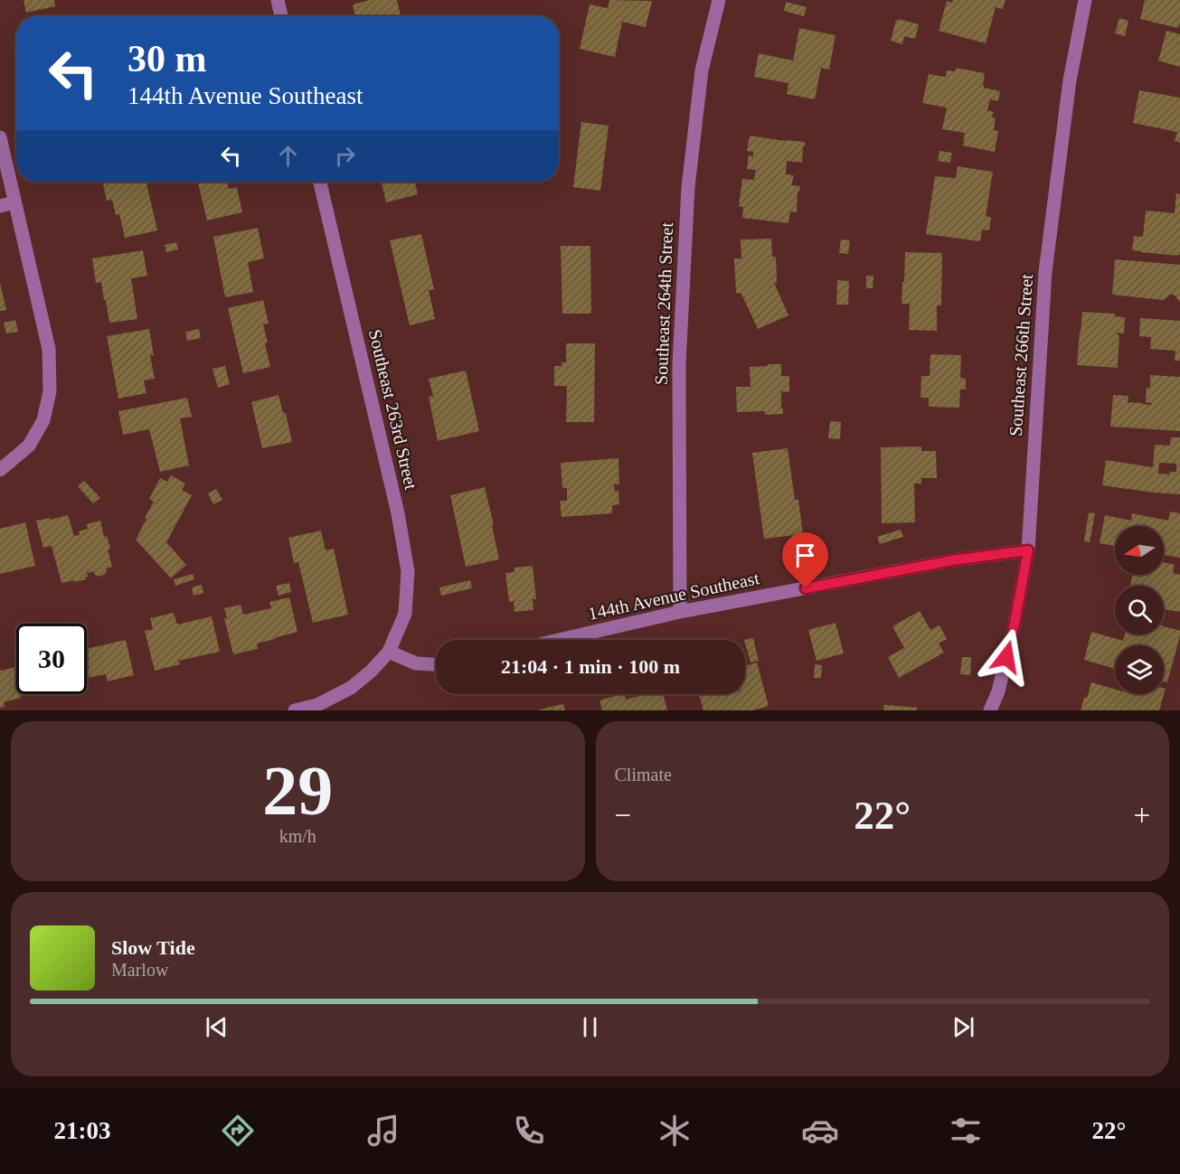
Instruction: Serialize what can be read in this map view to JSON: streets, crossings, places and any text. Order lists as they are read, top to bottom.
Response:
{
  "streets": {
    "street": [
      "Southeast 264th Street",
      "Southeast 266th Street",
      "Southeast 263rd Street",
      "144th Avenue Southeast"
    ]
  },
  "crossings": [
    ["Southeast 264th Street", "144th Avenue Southeast"],
    ["Southeast 266th Street", "144th Avenue Southeast"]
  ],
  "north": "left",
  "page": {
    "turn": ["30 m", "144th Avenue Southeast"],
    "limit": "30",
    "trip": "21:04 · 1 min · 100 m",
    "tile": [
      ["29", "km/h"],
      "Climate"
    ],
    "heat": ["−", "22°", "+"],
    "song": ["Slow Tide", "Marlow"],
    "tabs": ["21:03", "22°"]
  }
}
